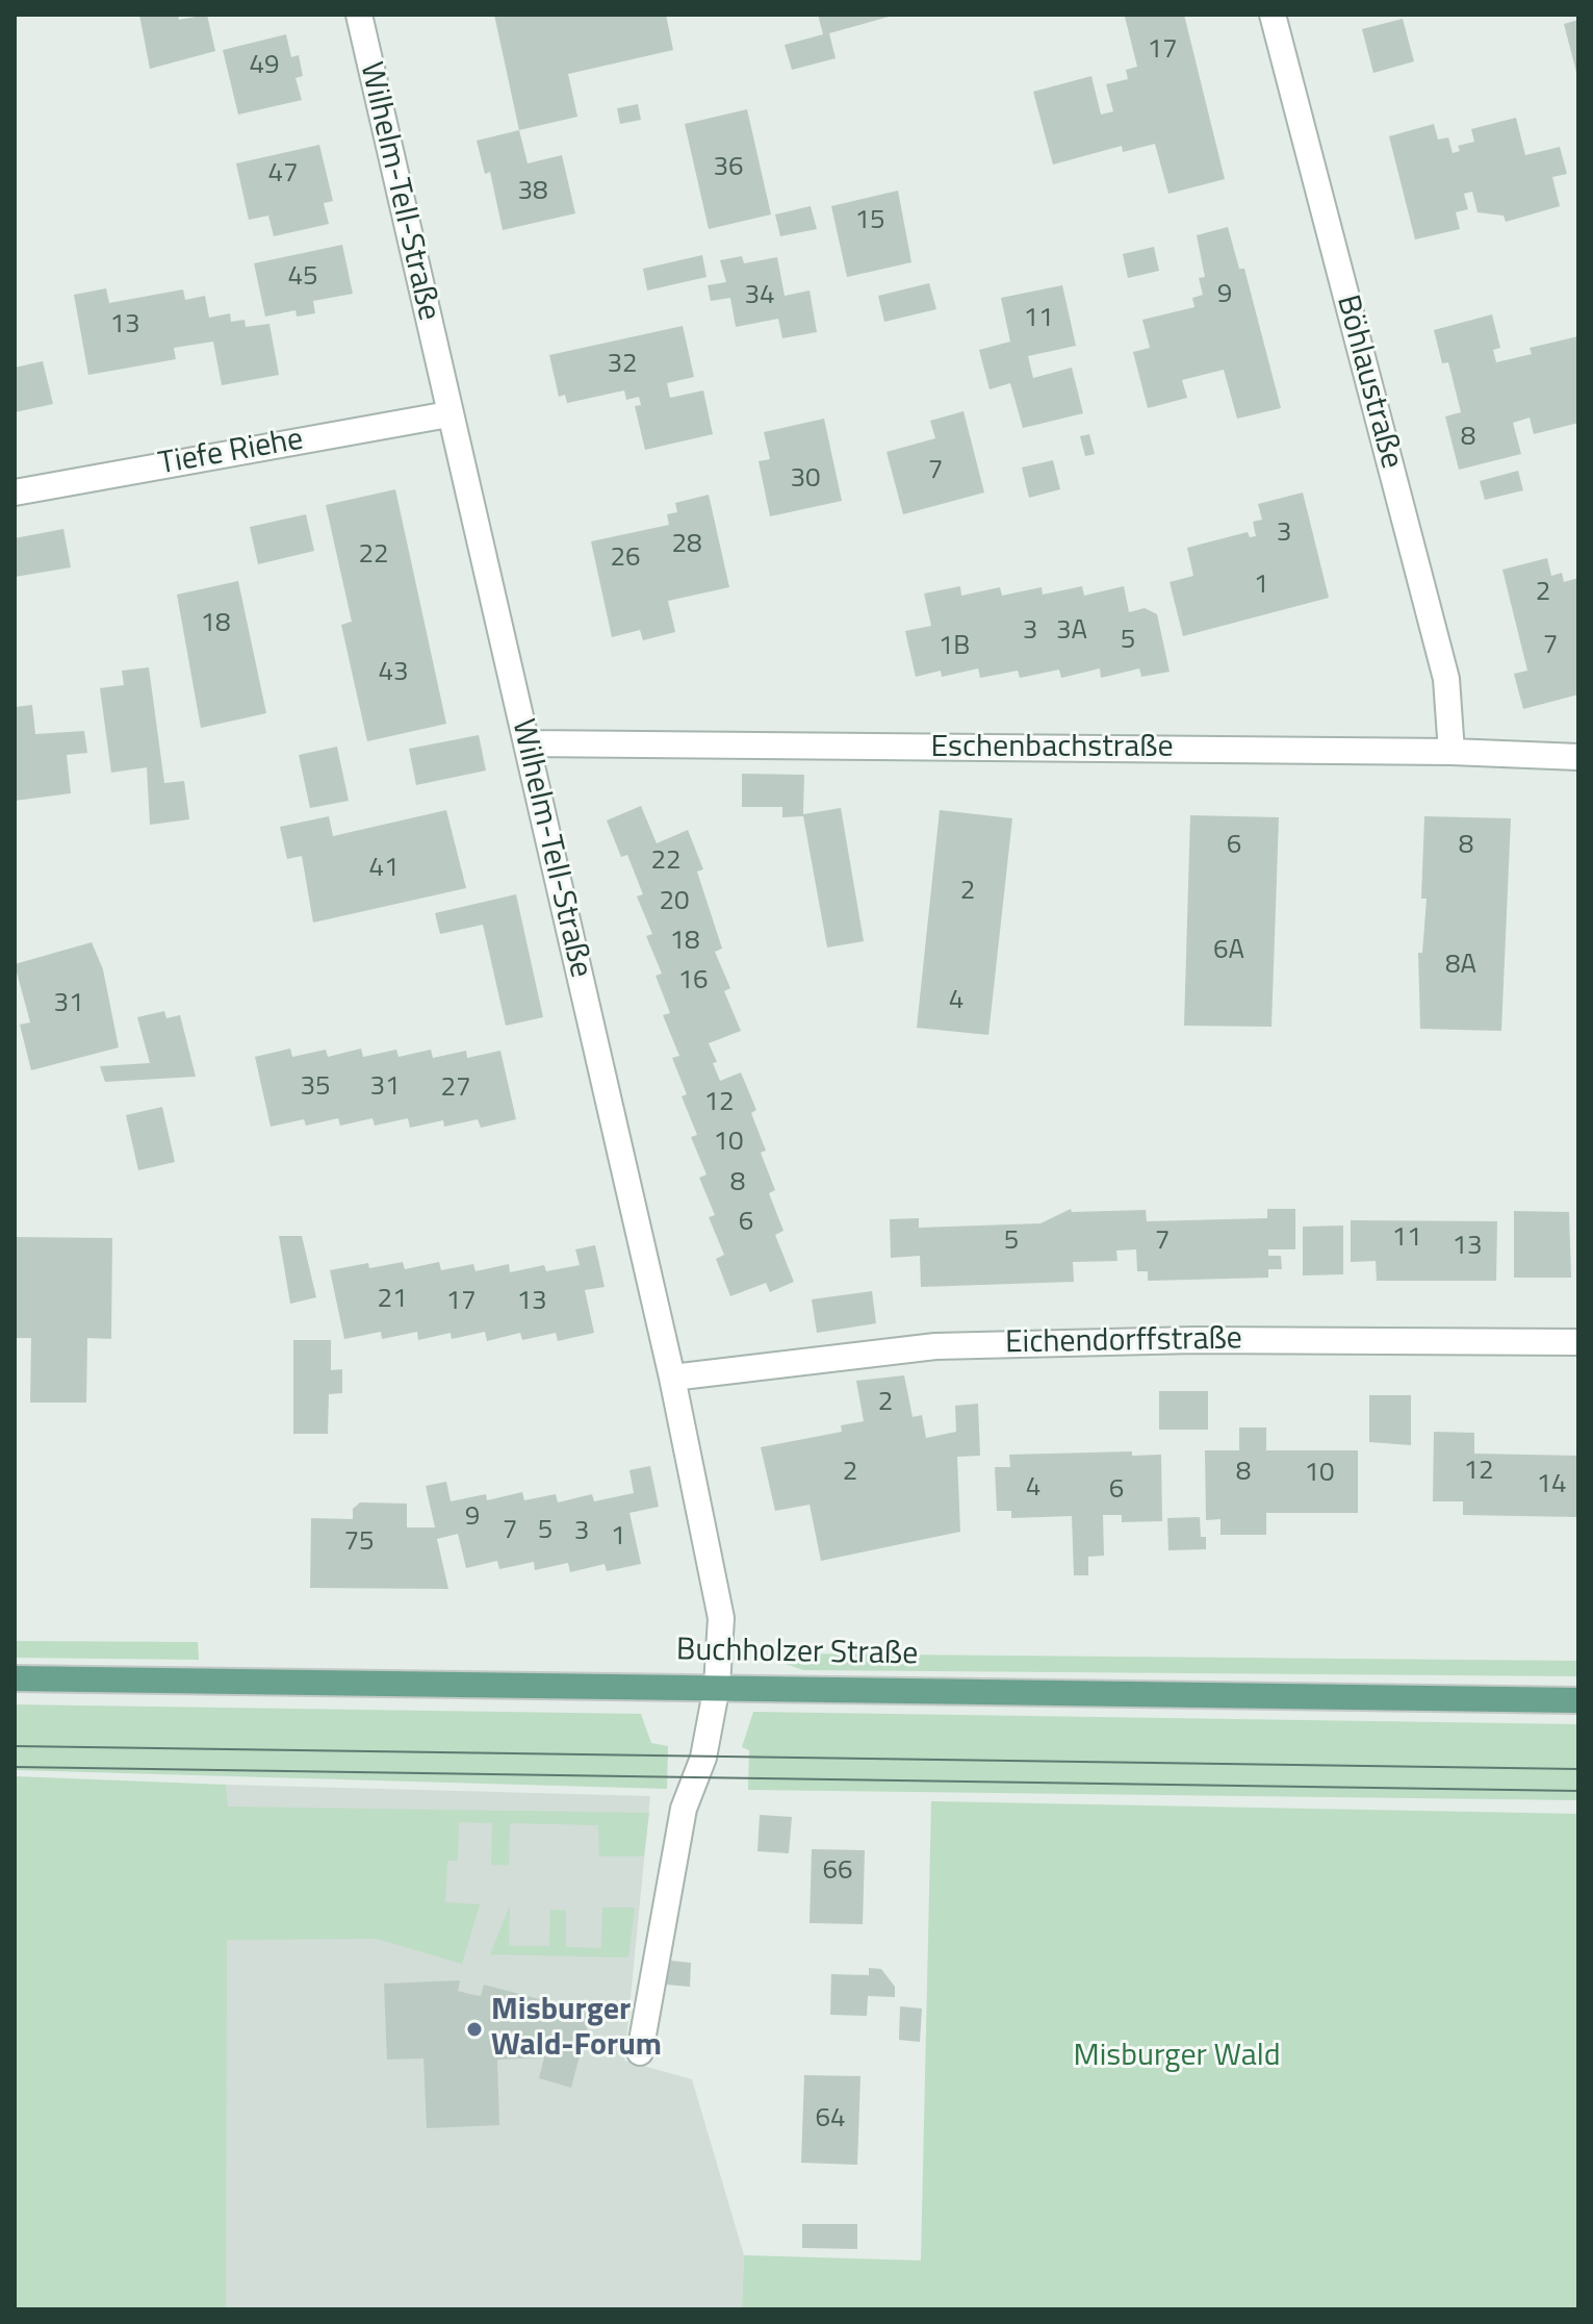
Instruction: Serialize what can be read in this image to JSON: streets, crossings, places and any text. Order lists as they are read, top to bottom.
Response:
{
  "streets": {
    "main road": ["Buchholzer Straße"],
    "street": [
      "Wilhelm-Tell-Straße",
      "Böhlaustraße",
      "Tiefe Riehe",
      "Eschenbachstraße",
      "Eichendorffstraße"
    ]
  },
  "crossings": [
    ["Wilhelm-Tell-Straße", "Tiefe Riehe"],
    ["Wilhelm-Tell-Straße", "Eschenbachstraße"],
    ["Wilhelm-Tell-Straße", "Eichendorffstraße"],
    ["Wilhelm-Tell-Straße", "Buchholzer Straße"],
    ["Böhlaustraße", "Eschenbachstraße"]
  ],
  "parks": ["Misburger Wald"],
  "places": ["Misburger Wald-Forum"],
  "house_numbers": [
    "17",
    "49",
    "36",
    "47",
    "38",
    "15",
    "45",
    "9",
    "34",
    "11",
    "13",
    "32",
    "8",
    "7",
    "30",
    "3",
    "28",
    "22",
    "26",
    "1",
    "2",
    "18",
    "3",
    "3A",
    "5",
    "7",
    "1B",
    "43",
    "6",
    "8",
    "22",
    "41",
    "2",
    "20",
    "18",
    "6A",
    "8A",
    "16",
    "4",
    "31",
    "35",
    "31",
    "27",
    "12",
    "10",
    "8",
    "6",
    "11",
    "5",
    "7",
    "13",
    "21",
    "17",
    "13",
    "2",
    "12",
    "2",
    "8",
    "10",
    "14",
    "4",
    "6",
    "9",
    "7",
    "5",
    "3",
    "1",
    "75",
    "66",
    "64"
  ]
}
